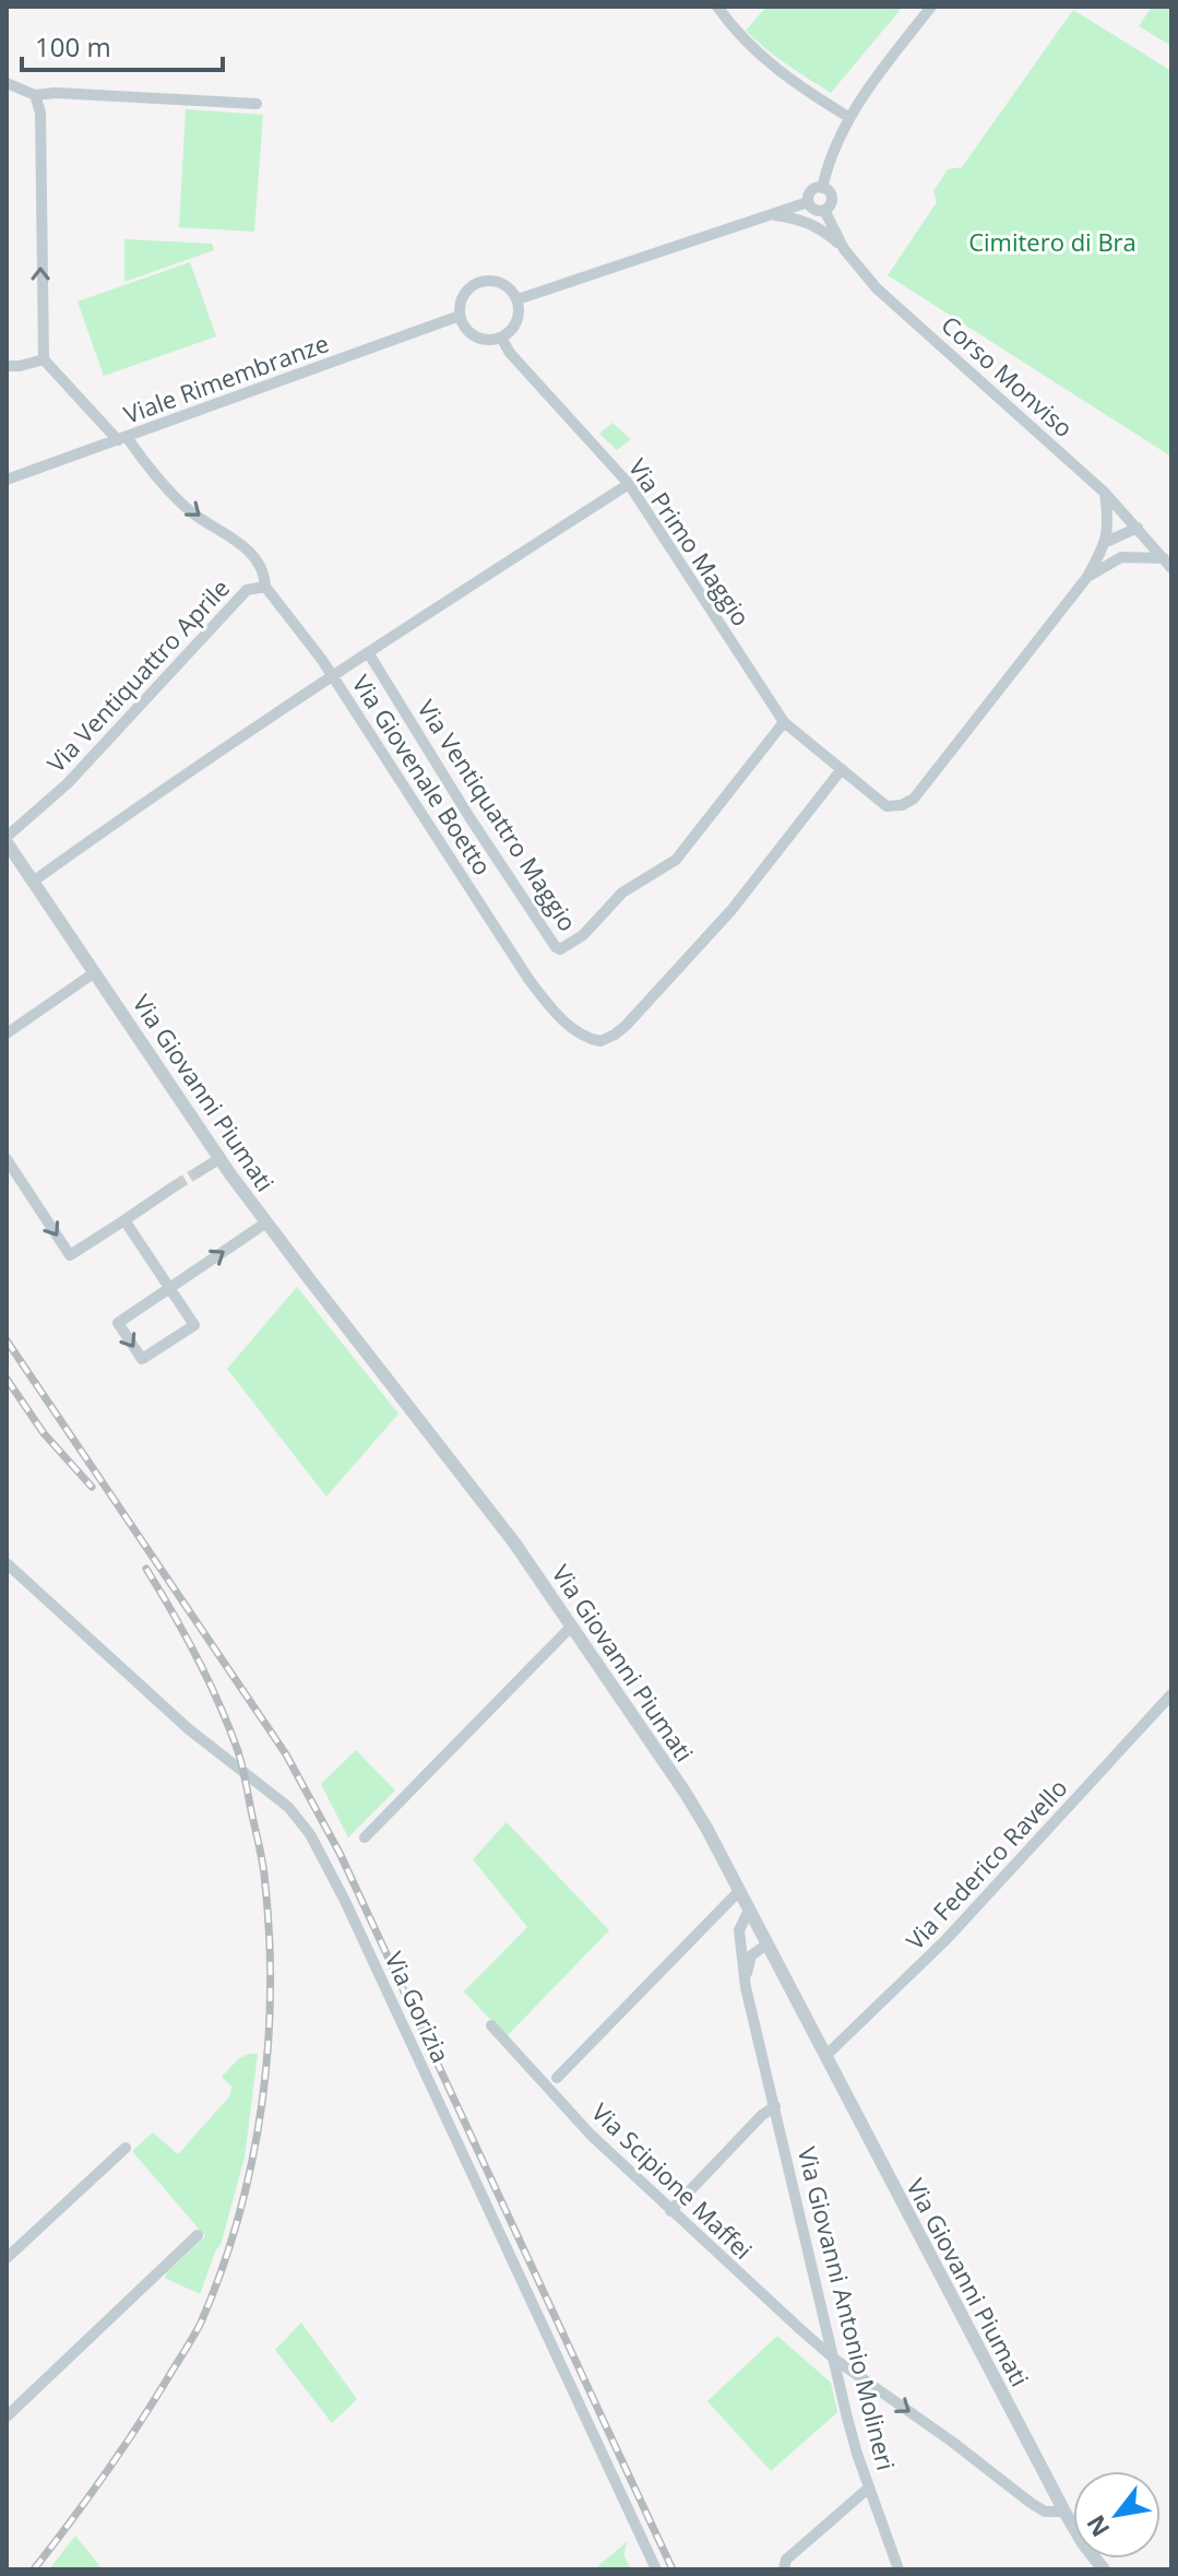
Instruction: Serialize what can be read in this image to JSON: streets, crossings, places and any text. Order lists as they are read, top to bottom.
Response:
{
  "streets": {
    "street": [
      "Corso Monviso",
      "Viale Rimembranze",
      "Via Primo Maggio",
      "Via Ventiquattro Aprile",
      "Via Giovenale Boetto",
      "Via Ventiquattro Maggio",
      "Via Giovanni Piumati",
      "Via Federico Ravello",
      "Via Gorizia",
      "Via Scipione Maffei",
      "Via Giovanni Antonio Molineri"
    ]
  },
  "crossings": [
    ["Corso Monviso", "Via Primo Maggio"],
    ["Viale Rimembranze", "Via Primo Maggio"],
    ["Viale Rimembranze", "Via Giovenale Boetto"],
    ["Via Primo Maggio", "Via Giovenale Boetto"],
    ["Via Primo Maggio", "Via Ventiquattro Maggio"],
    ["Via Ventiquattro Aprile", "Via Giovenale Boetto"],
    ["Via Ventiquattro Aprile", "Via Giovanni Piumati"],
    ["Via Giovanni Piumati", "Via Federico Ravello"],
    ["Via Giovanni Piumati", "Via Scipione Maffei"],
    ["Via Giovanni Piumati", "Via Giovanni Antonio Molineri"],
    ["Via Scipione Maffei", "Via Giovanni Antonio Molineri"]
  ],
  "one_way": ["Via Scipione Maffei"],
  "parks": ["Cimitero di Bra"],
  "scale_bar": "100 m",
  "north": "bottom left"
}
